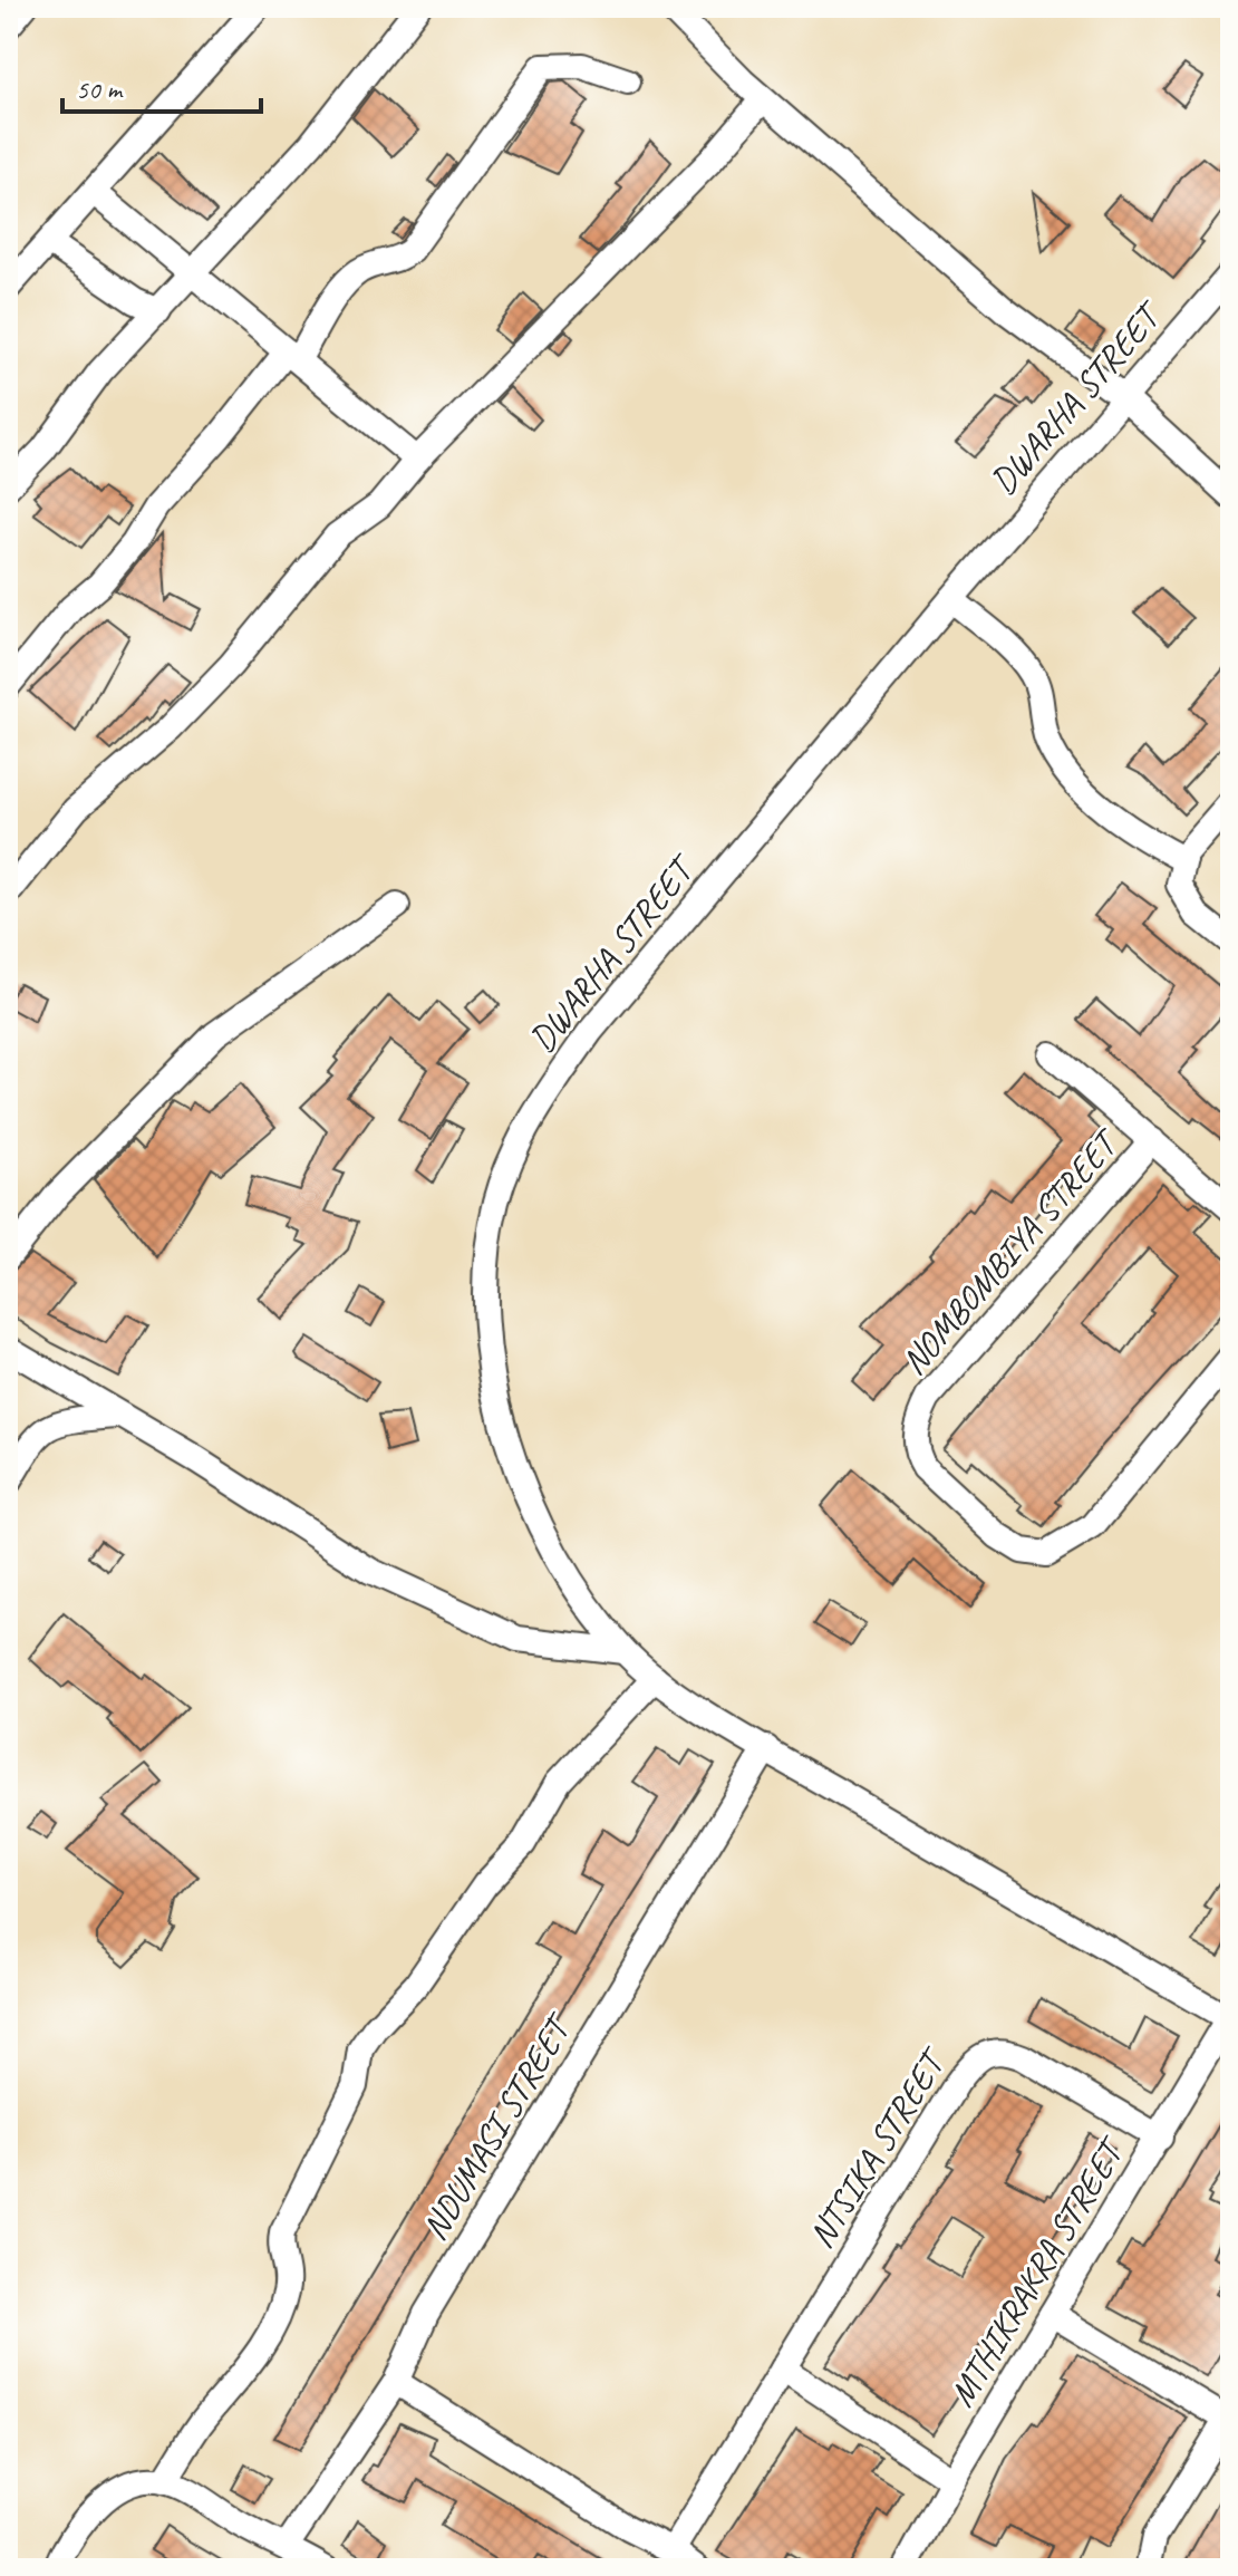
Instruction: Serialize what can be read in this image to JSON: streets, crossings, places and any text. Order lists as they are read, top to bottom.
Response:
{
  "streets": {
    "street": [
      "DWARHA STREET",
      "NOMBOMBIYA STREET",
      "NDUMASI STREET",
      "NTSIKA STREET",
      "MTHIKRAKRA STREET"
    ]
  },
  "crossings": [
    ["DWARHA STREET", "NDUMASI STREET"],
    ["DWARHA STREET", "MTHIKRAKRA STREET"],
    ["NTSIKA STREET", "MTHIKRAKRA STREET"]
  ],
  "scale_bar": "50 m"
}
